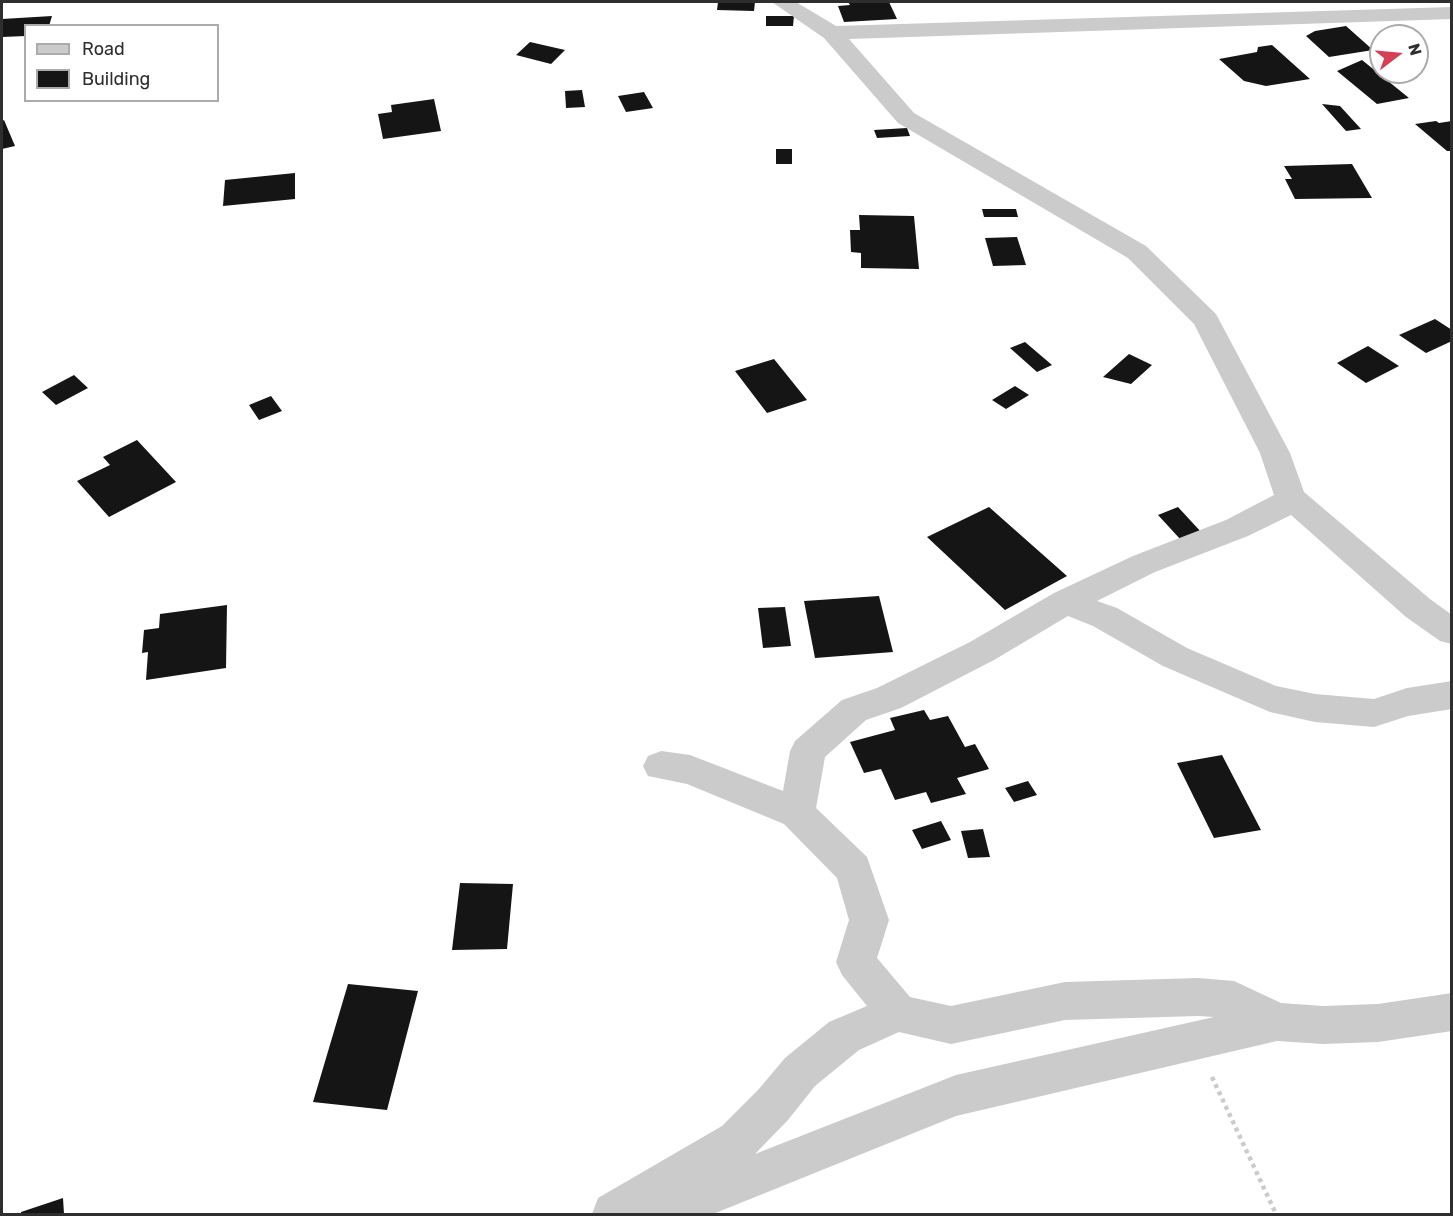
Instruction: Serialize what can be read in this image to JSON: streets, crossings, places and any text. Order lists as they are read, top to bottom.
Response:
{
  "legend": ["Road", "Building"],
  "north": "right"
}
